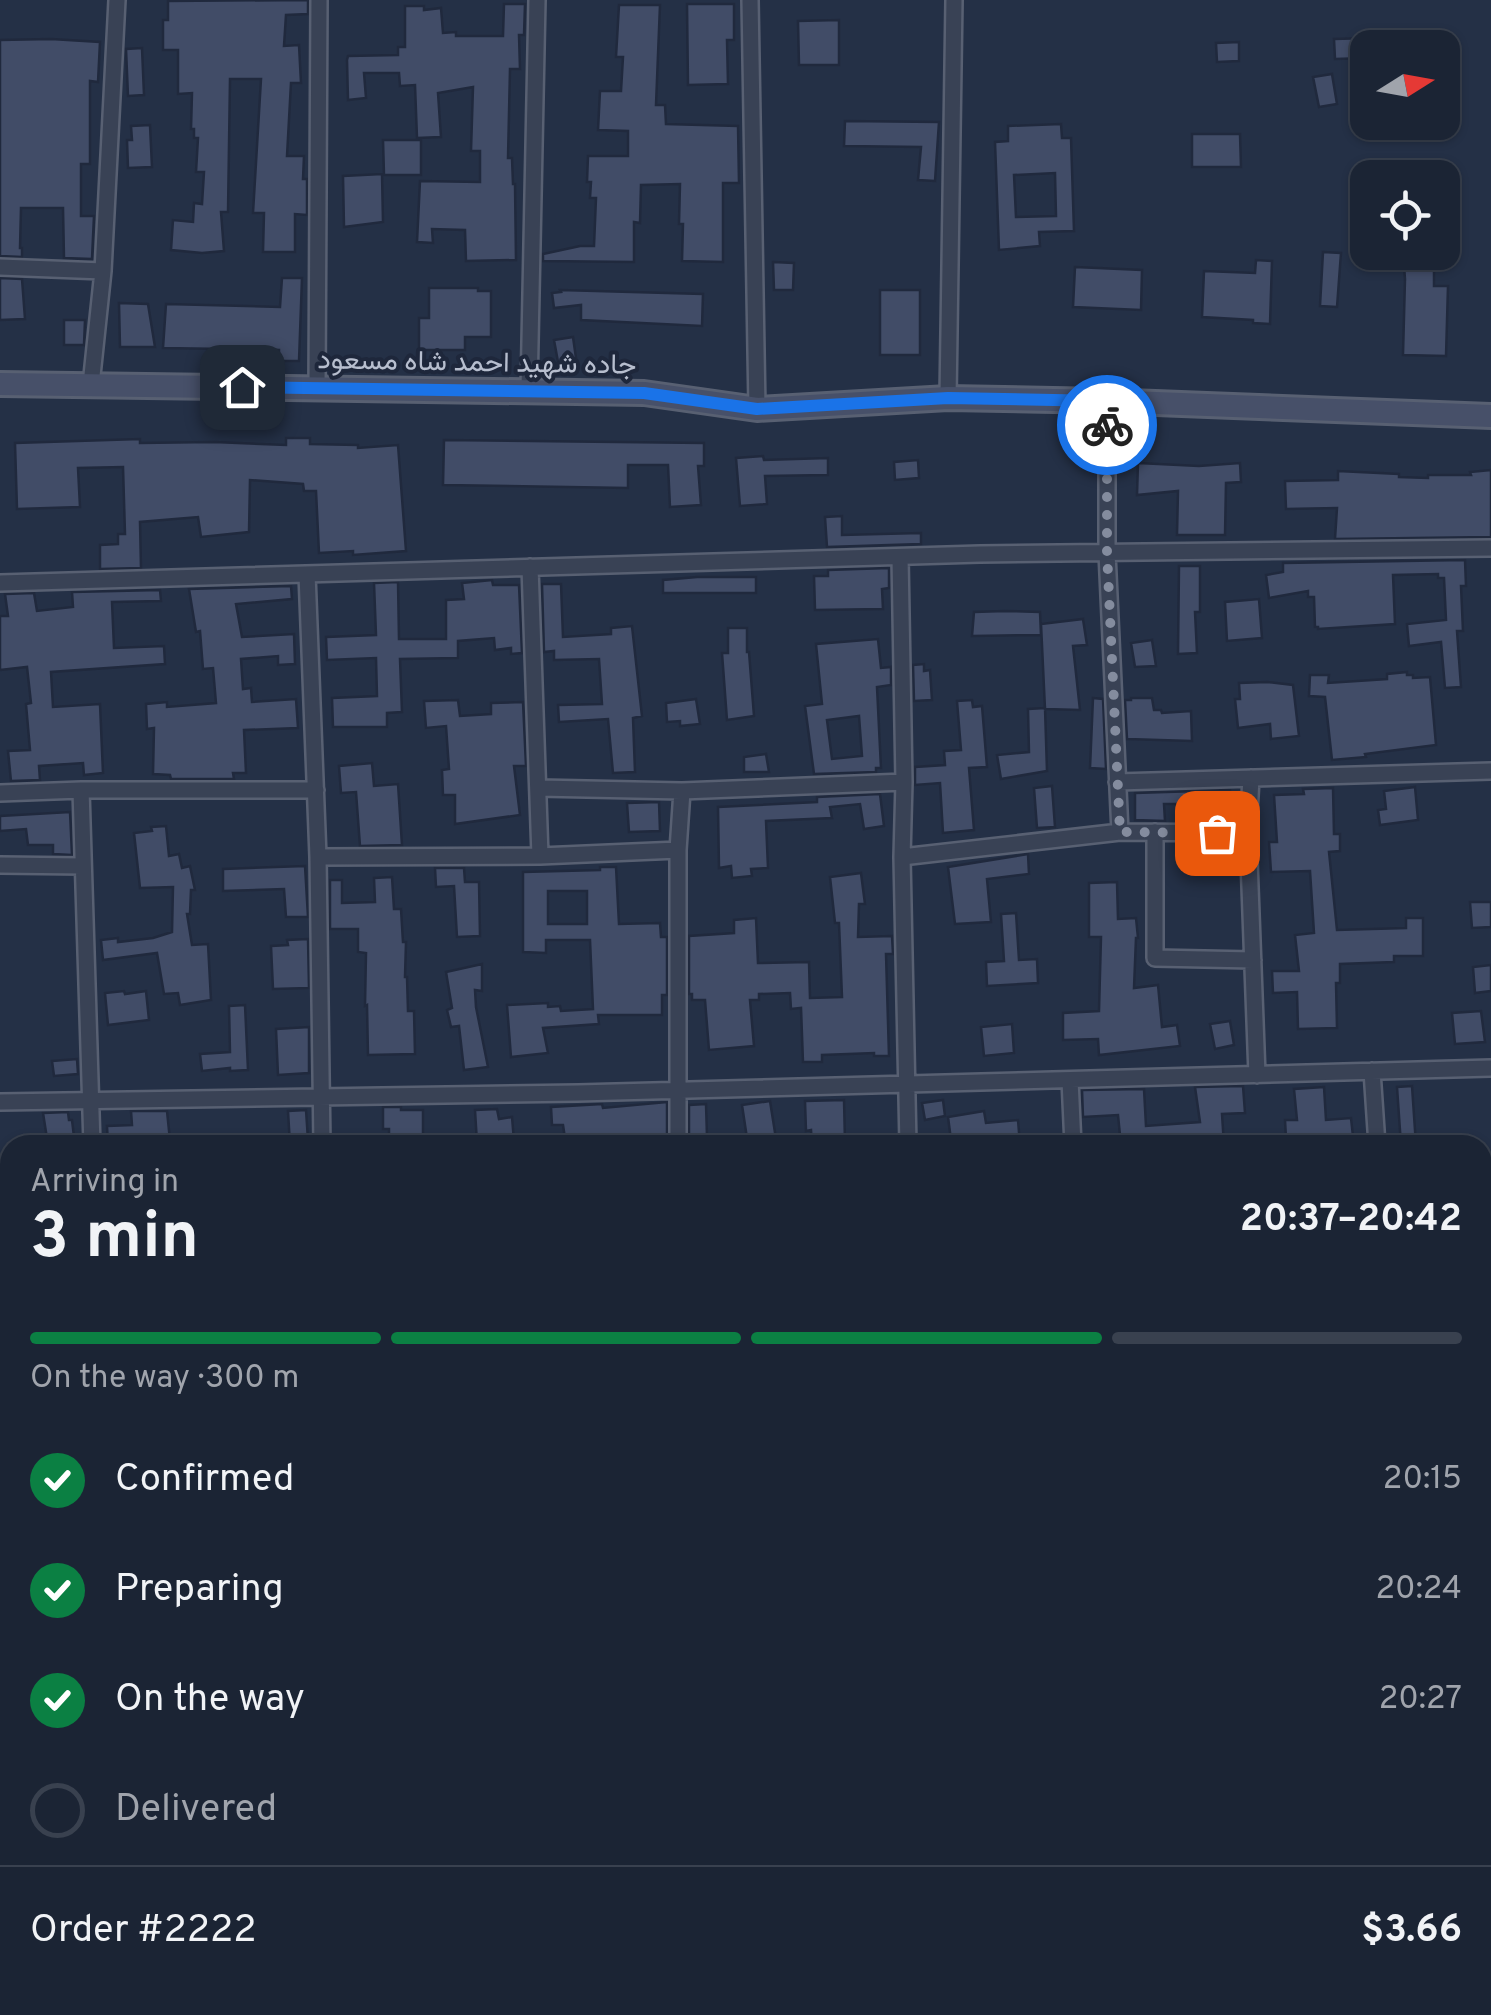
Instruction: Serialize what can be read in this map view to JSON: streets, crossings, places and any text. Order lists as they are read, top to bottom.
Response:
{
  "streets": {
    "main road": ["جاده شهيد احمد شاه مسعود"]
  },
  "north": "right",
  "page": {
    "heading": ["3 min", "Arriving in", "20:37–20:42"],
    "panel": ["Order #2222", "$3.66"],
    "bar": "On the way · 300 m",
    "list": [
      ["Confirmed", "20:15"],
      ["Preparing", "20:24"],
      ["On the way", "20:27"],
      "Delivered"
    ]
  }
}
